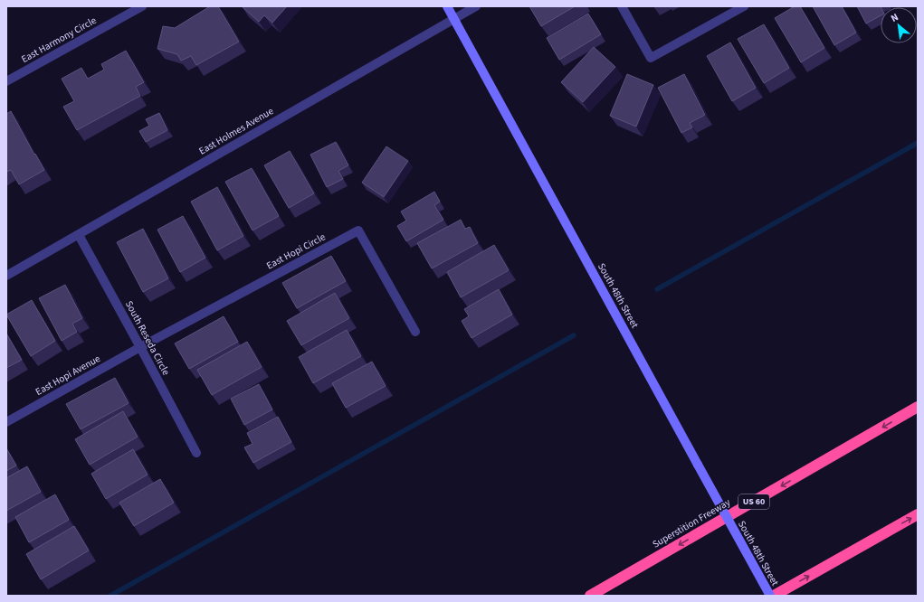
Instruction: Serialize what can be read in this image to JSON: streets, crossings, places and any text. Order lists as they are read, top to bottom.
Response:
{
  "streets": {
    "highway": ["US 60", "Superstition Freeway"],
    "street": [
      "East Harmony Circle",
      "East Holmes Avenue",
      "East Hopi Circle",
      "South 48th Street",
      "South Reseda Circle",
      "East Hopi Avenue"
    ]
  },
  "crossings": [
    ["East Holmes Avenue", "South 48th Street"],
    ["East Holmes Avenue", "South Reseda Circle"],
    ["East Hopi Circle", "South Reseda Circle"],
    ["East Hopi Circle", "East Hopi Avenue"],
    ["South Reseda Circle", "East Hopi Avenue"]
  ],
  "north": "top left"
}
